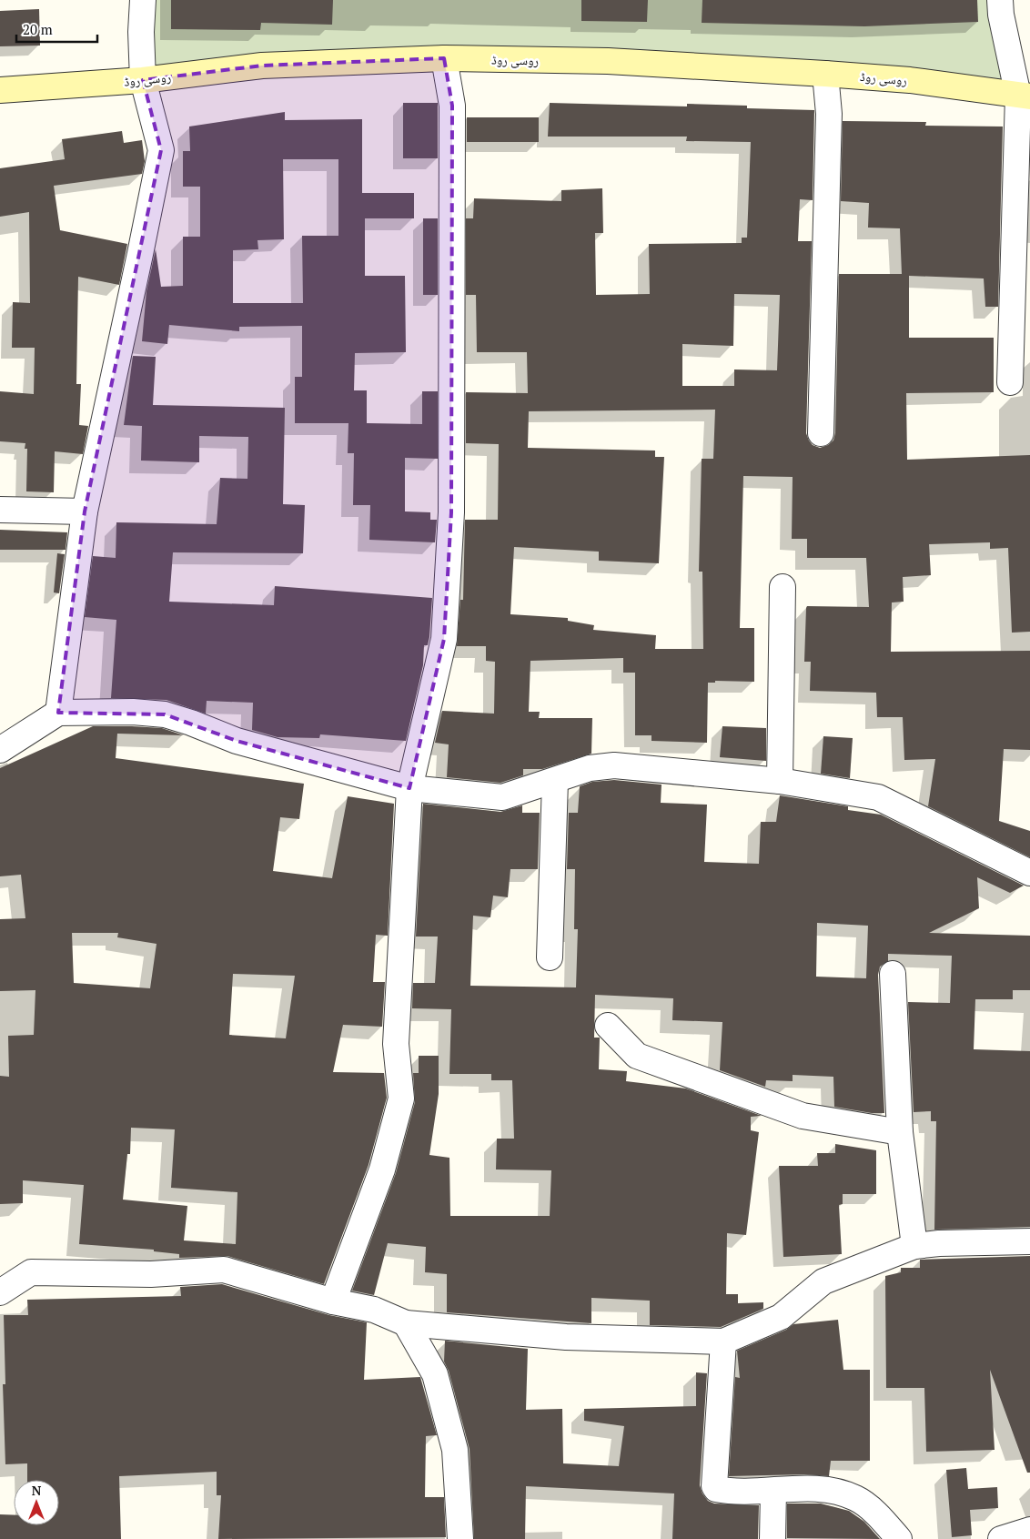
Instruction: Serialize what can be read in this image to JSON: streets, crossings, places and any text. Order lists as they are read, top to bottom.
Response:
{
  "streets": {
    "main road": ["روسی روڈ"]
  },
  "scale_bar": "20 m",
  "north": "top"
}
